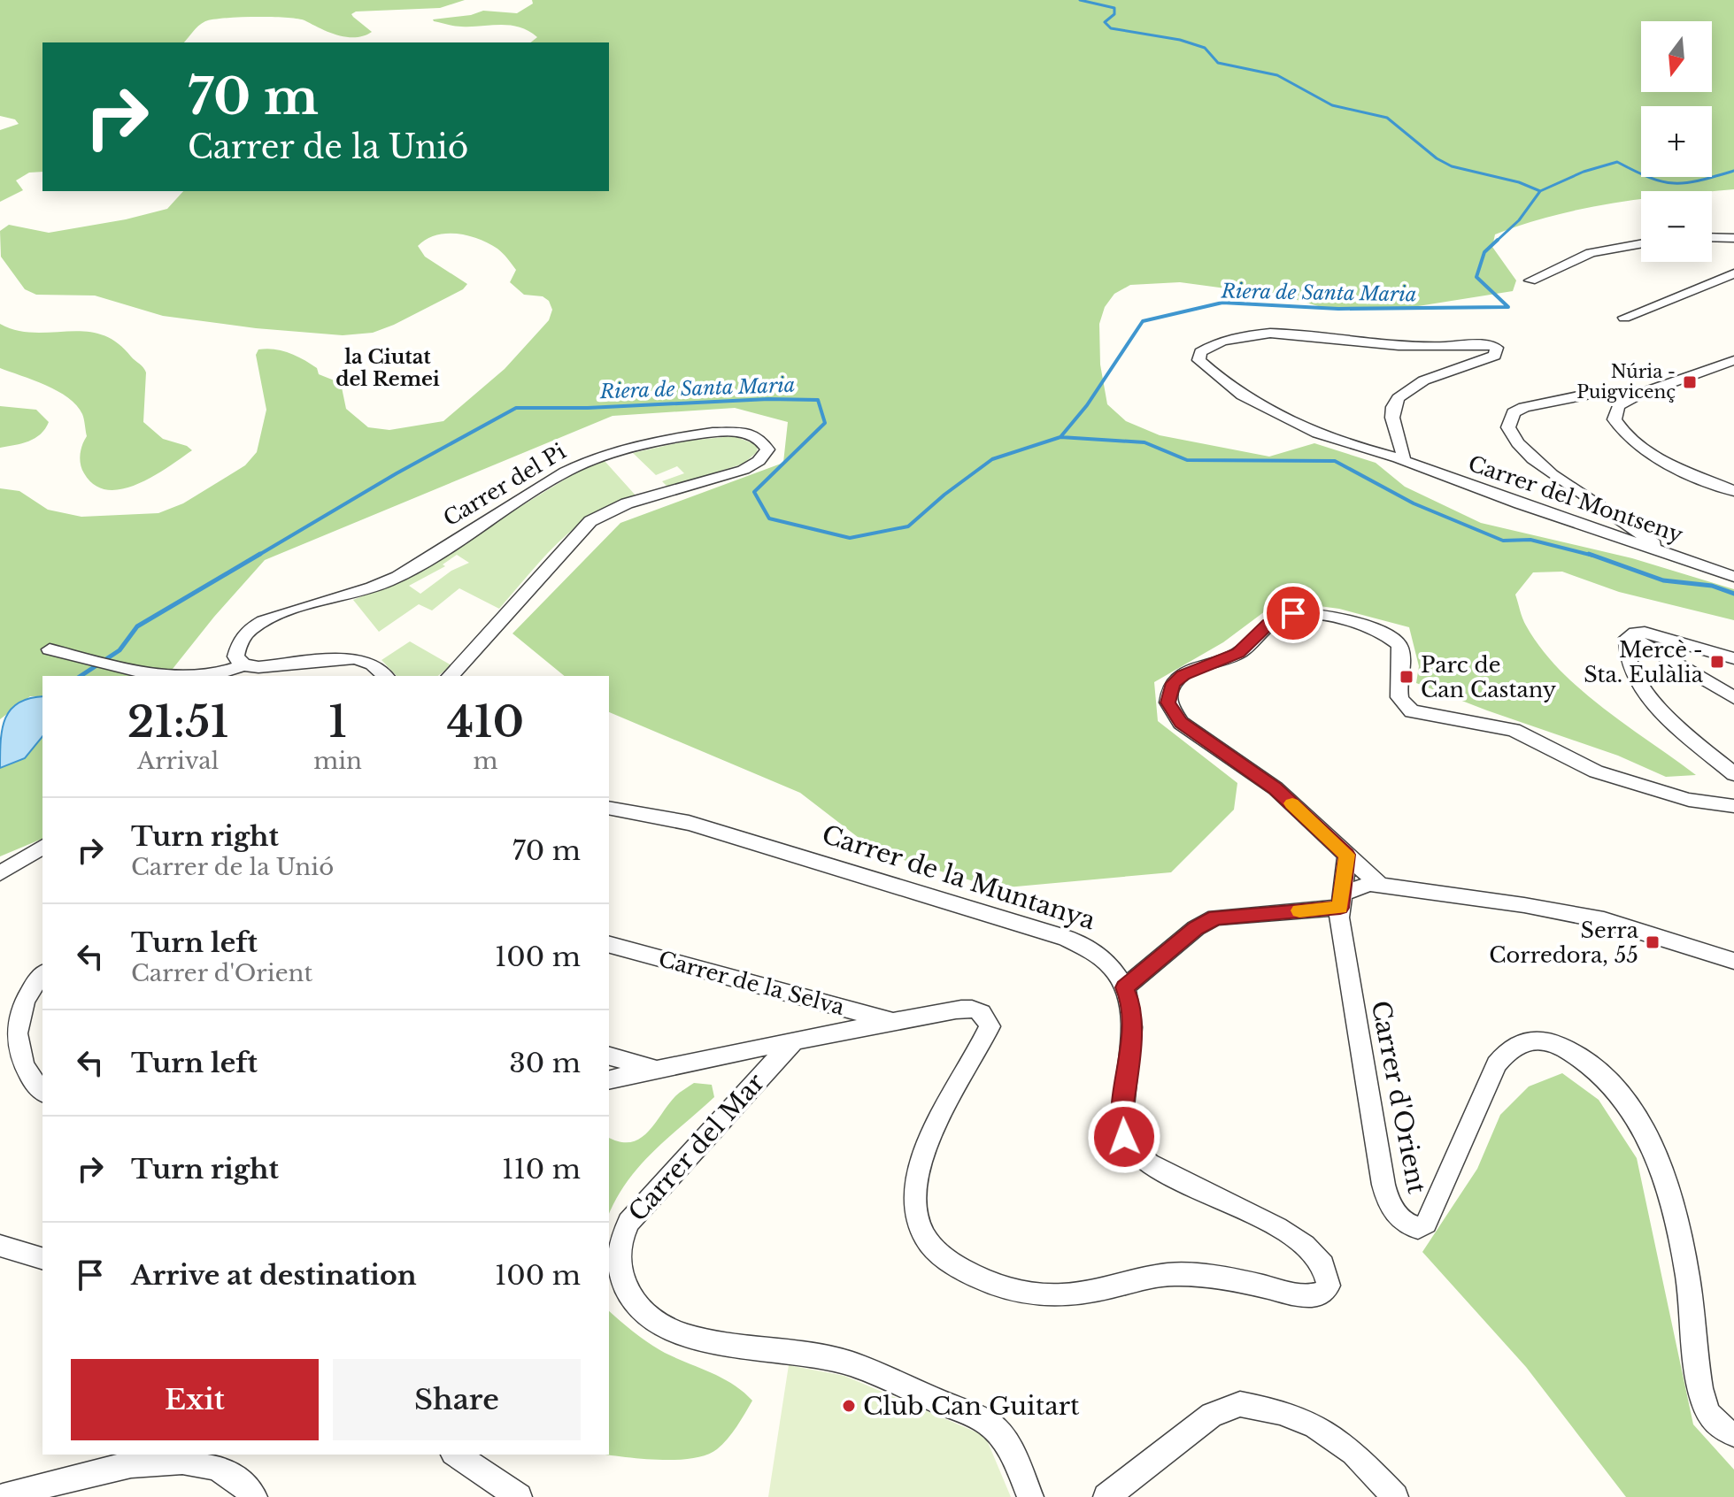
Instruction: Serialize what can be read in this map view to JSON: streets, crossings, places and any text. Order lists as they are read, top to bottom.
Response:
{
  "streets": {
    "street": [
      "Carrer del Pi",
      "Carrer del Montseny",
      "Carrer de la Muntanya",
      "Carrer de la Selva",
      "Carrer d'Orient",
      "Carrer del Mar"
    ]
  },
  "crossings": [
    ["Carrer de la Muntanya", "Carrer de la Selva"],
    ["Carrer de la Muntanya", "Carrer del Mar"]
  ],
  "districts": ["la Ciutat del Remei"],
  "water": ["Riera de Santa Maria"],
  "places": {
    "transit": [
      "Núria - Puigvicenç",
      "Mercè - Sta. Eulàlia",
      "Parc de Can Castany",
      "Serra Corredora, 55"
    ],
    "other": ["Club Can Guitart"]
  },
  "north": "bottom",
  "page": {
    "map_buttons": ["+", "−"],
    "turn": ["70 m", "Carrer de la Unió"],
    "eta": [
      "21:51",
      "Arrival",
      "1",
      "min",
      "410",
      "m"
    ],
    "list": [
      {
        "name": "Turn right",
        "note": "Carrer de la Unió",
        "value": "70 m"
      },
      {
        "name": "Turn left",
        "note": "Carrer d'Orient",
        "value": "100 m"
      },
      {
        "name": "Turn left",
        "value": "30 m"
      },
      {
        "name": "Turn right",
        "value": "110 m"
      },
      {
        "name": "Arrive at destination",
        "value": "100 m"
      }
    ],
    "buttons": ["Exit", "Share"]
  }
}
